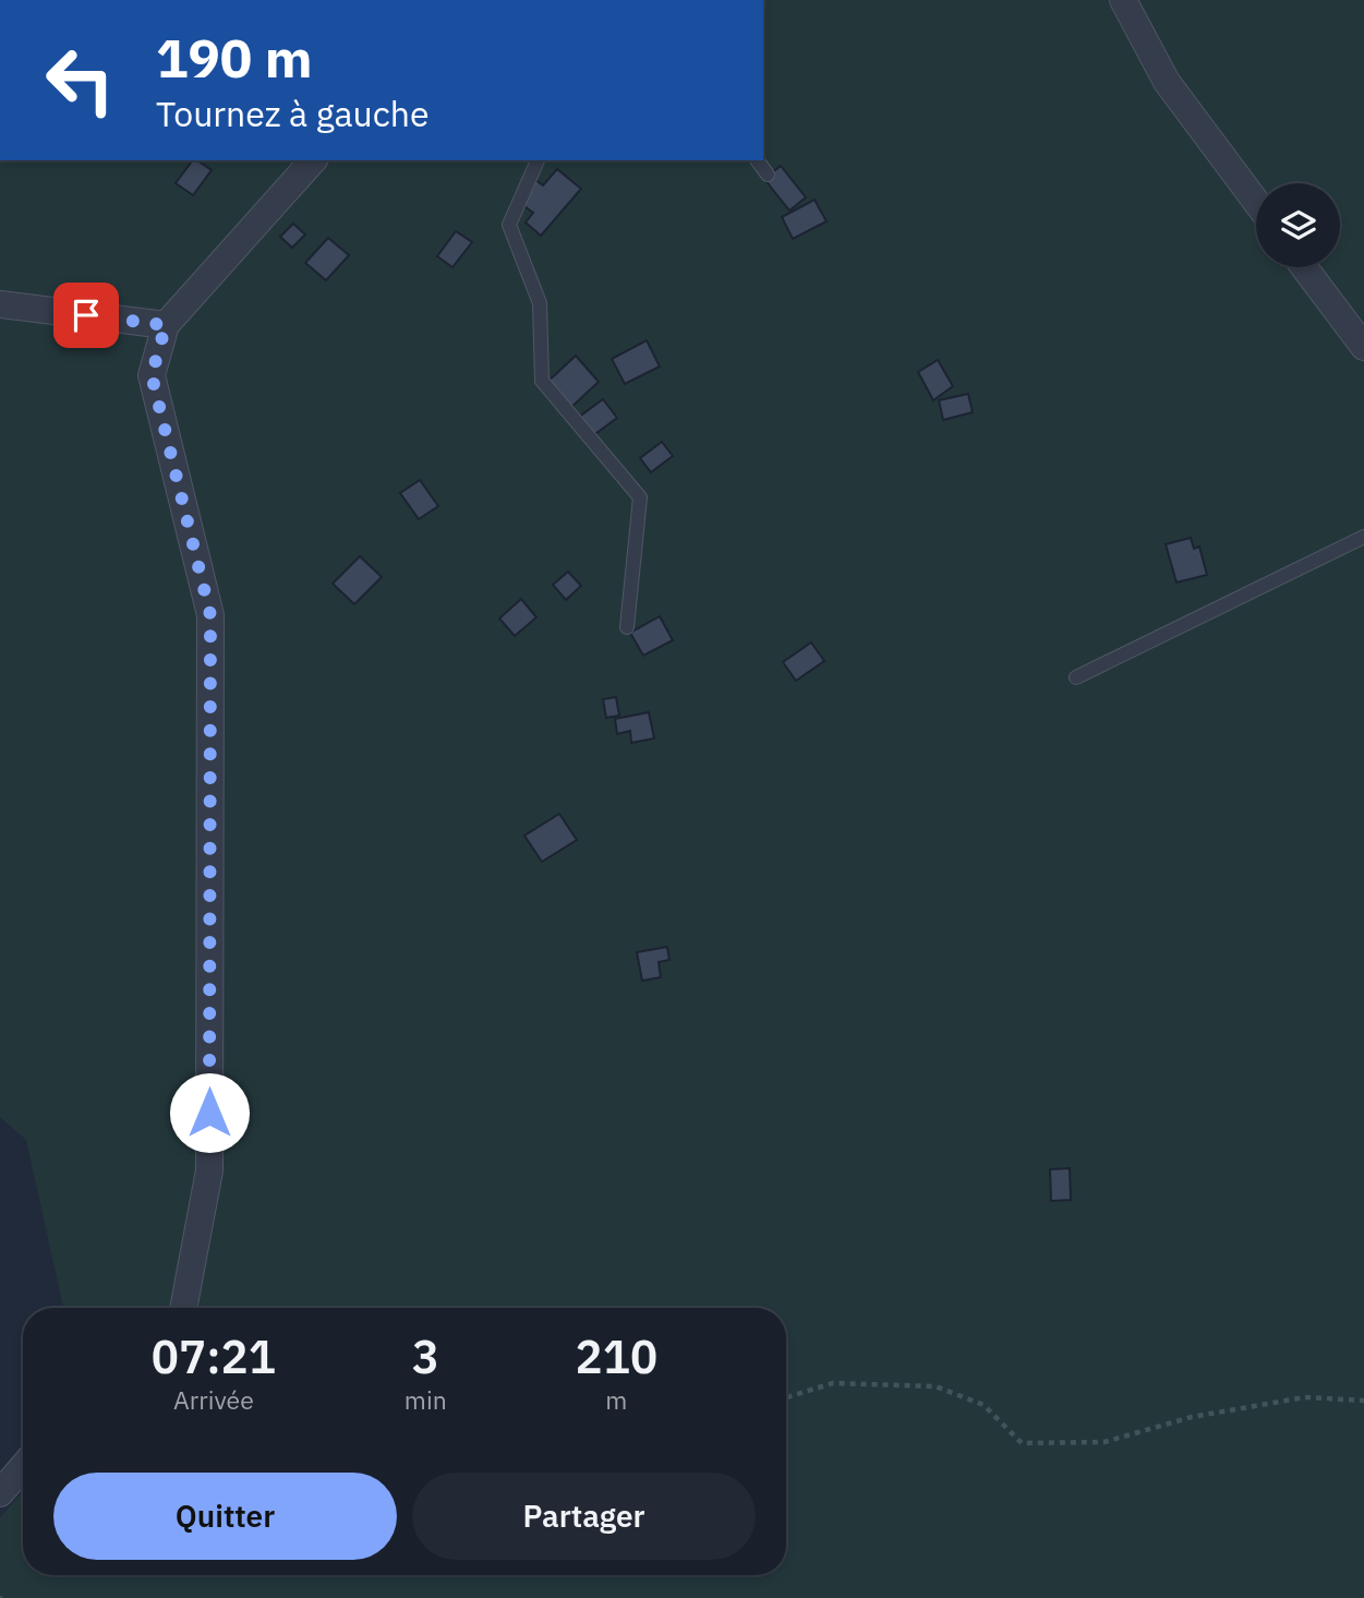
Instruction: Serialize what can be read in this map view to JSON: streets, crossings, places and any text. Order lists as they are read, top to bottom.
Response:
{
  "page": {
    "turn": ["190 m", "Tournez à gauche"],
    "eta": [
      "07:21",
      "Arrivée",
      "3",
      "min",
      "210",
      "m"
    ],
    "buttons": ["Quitter", "Partager"]
  }
}
